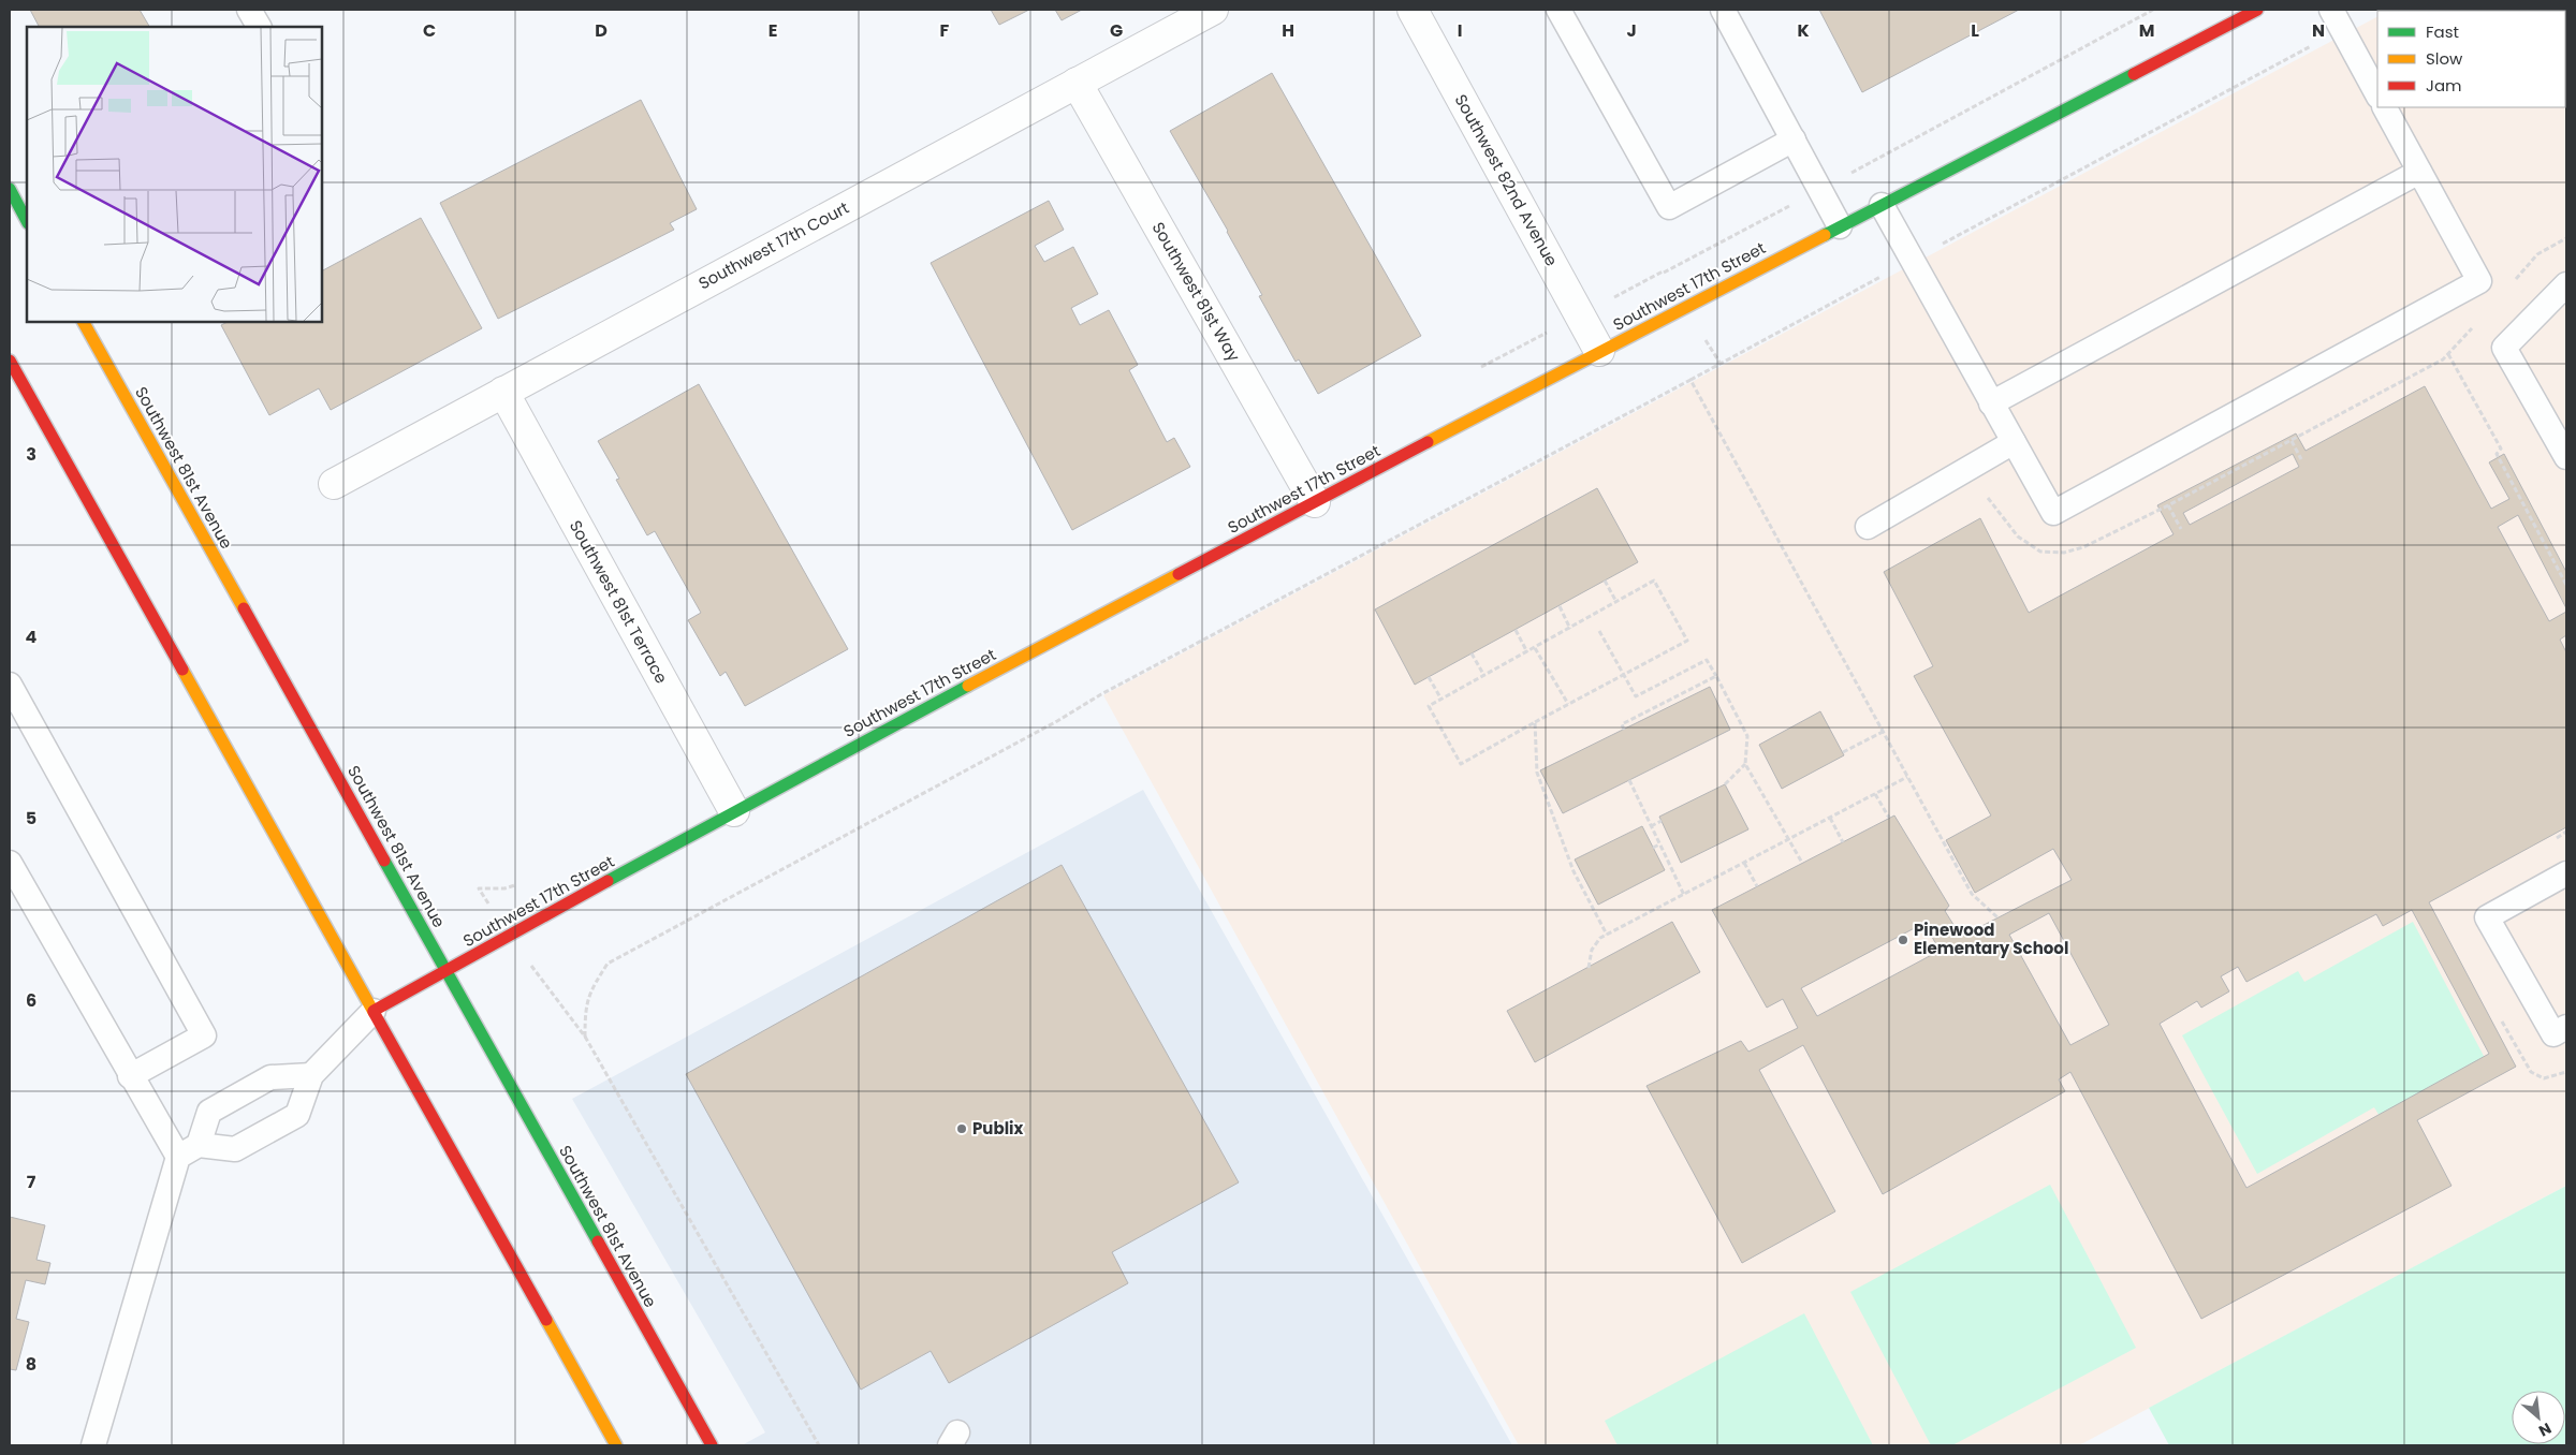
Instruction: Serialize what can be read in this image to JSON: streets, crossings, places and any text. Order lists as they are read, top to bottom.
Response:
{
  "streets": {
    "street": [
      "Southwest 82nd Avenue",
      "Southwest 17th Court",
      "Southwest 17th Street",
      "Southwest 81st Way",
      "Southwest 81st Avenue",
      "Southwest 81st Terrace"
    ]
  },
  "crossings": [
    ["Southwest 82nd Avenue", "Southwest 17th Street"],
    ["Southwest 17th Court", "Southwest 81st Way"],
    ["Southwest 17th Court", "Southwest 81st Terrace"],
    ["Southwest 17th Street", "Southwest 81st Way"],
    ["Southwest 17th Street", "Southwest 81st Avenue"],
    ["Southwest 17th Street", "Southwest 81st Terrace"]
  ],
  "places": ["Pinewood Elementary School", "Publix"],
  "legend": ["Fast", "Slow", "Jam"],
  "north": "bottom right",
  "grid": {
    "columns": [
      "C",
      "D",
      "E",
      "F",
      "G",
      "H",
      "I",
      "J",
      "K",
      "L",
      "M",
      "N"
    ],
    "rows": [
      "3",
      "4",
      "5",
      "6",
      "7",
      "8"
    ]
  }
}
